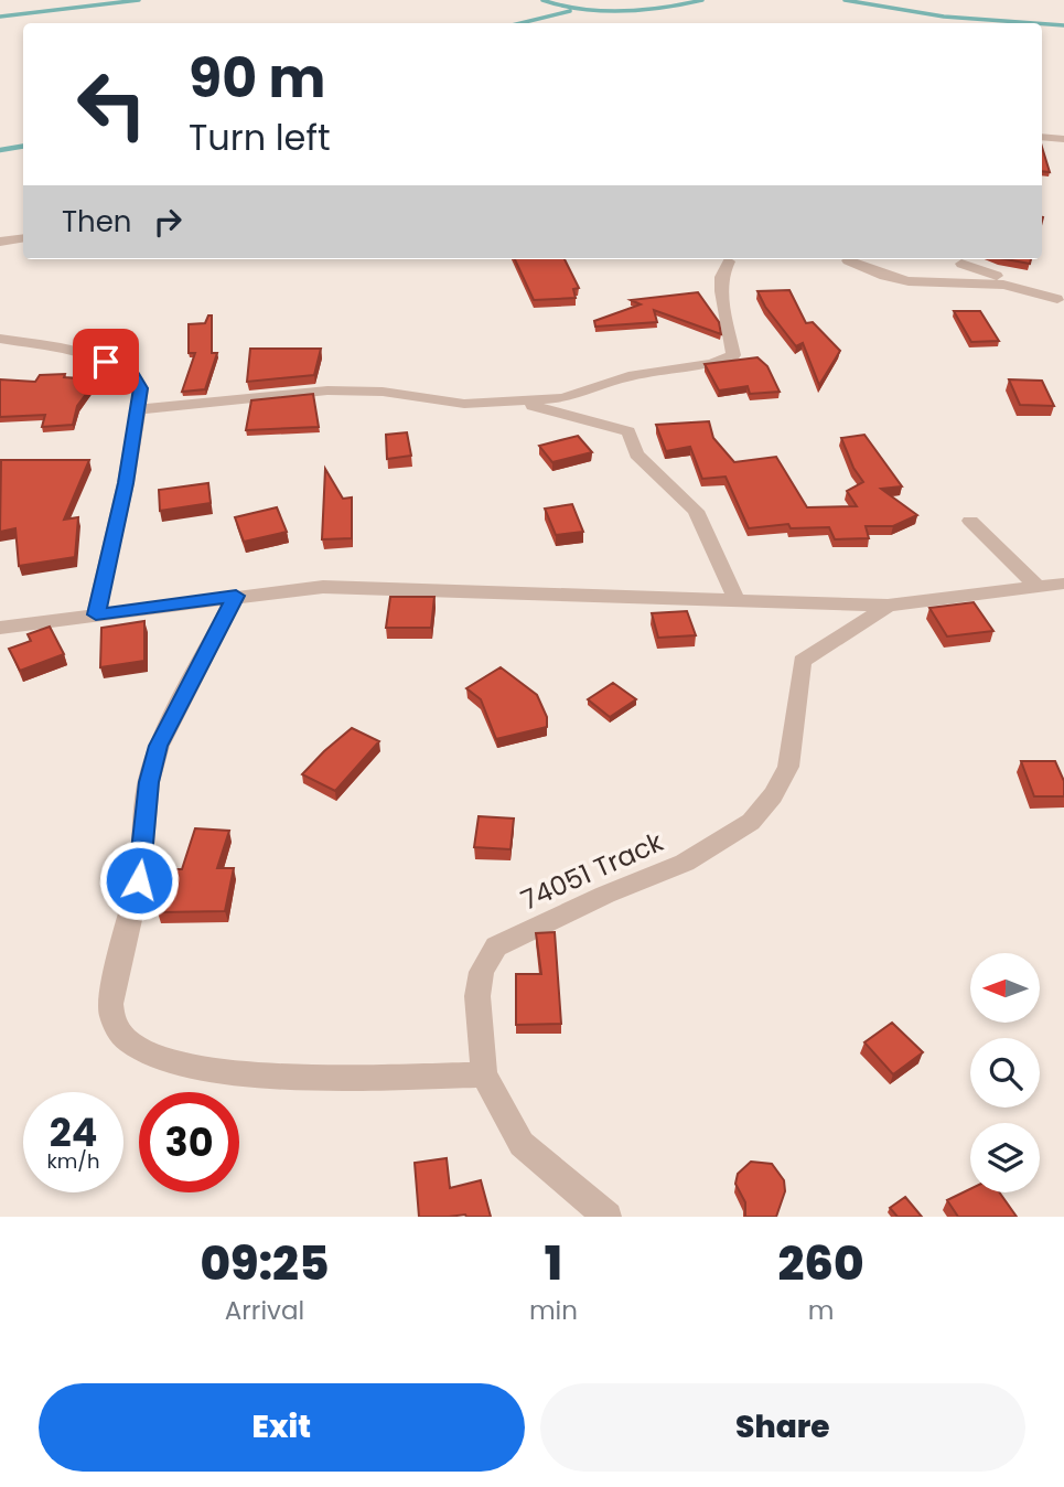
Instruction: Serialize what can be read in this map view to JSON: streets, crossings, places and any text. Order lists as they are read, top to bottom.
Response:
{
  "streets": {
    "street": ["74051 Track"]
  },
  "north": "left",
  "page": {
    "turn": ["90 m", "Turn left"],
    "then": "Then",
    "speed": "24 km/h",
    "limit": "30",
    "eta": [
      "09:25",
      "Arrival",
      "1",
      "min",
      "260",
      "m"
    ],
    "buttons": ["Exit", "Share"]
  }
}
